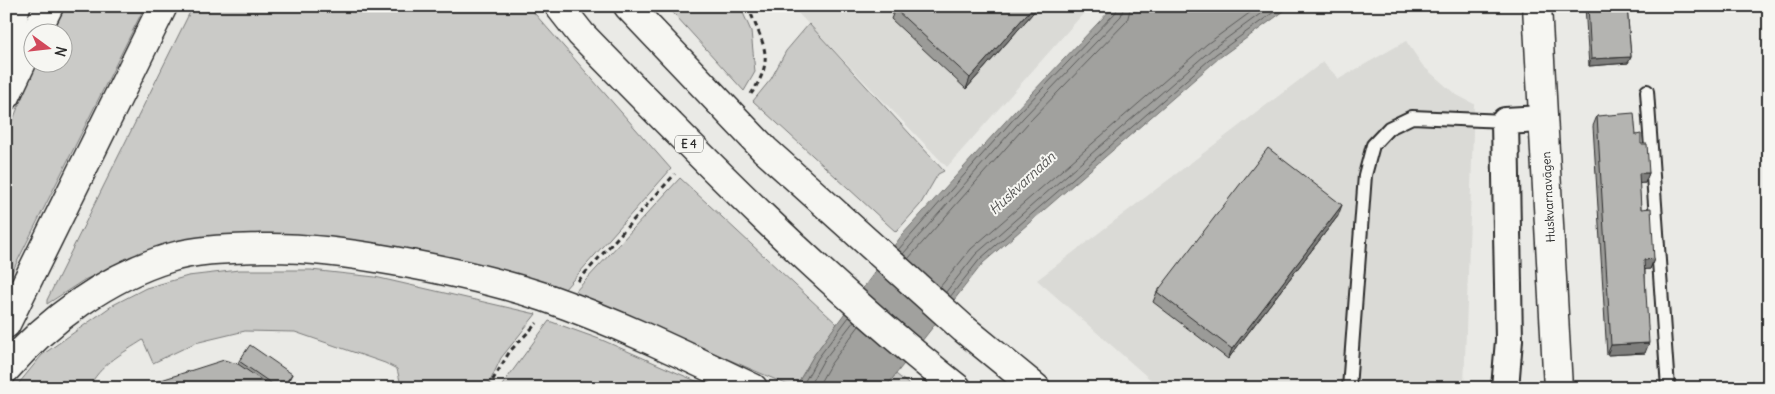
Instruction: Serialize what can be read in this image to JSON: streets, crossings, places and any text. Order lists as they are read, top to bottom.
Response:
{
  "streets": {
    "main road": ["E 4", "Huskvarnavägen"]
  },
  "water": ["Huskvarnaån"],
  "north": "right"
}
